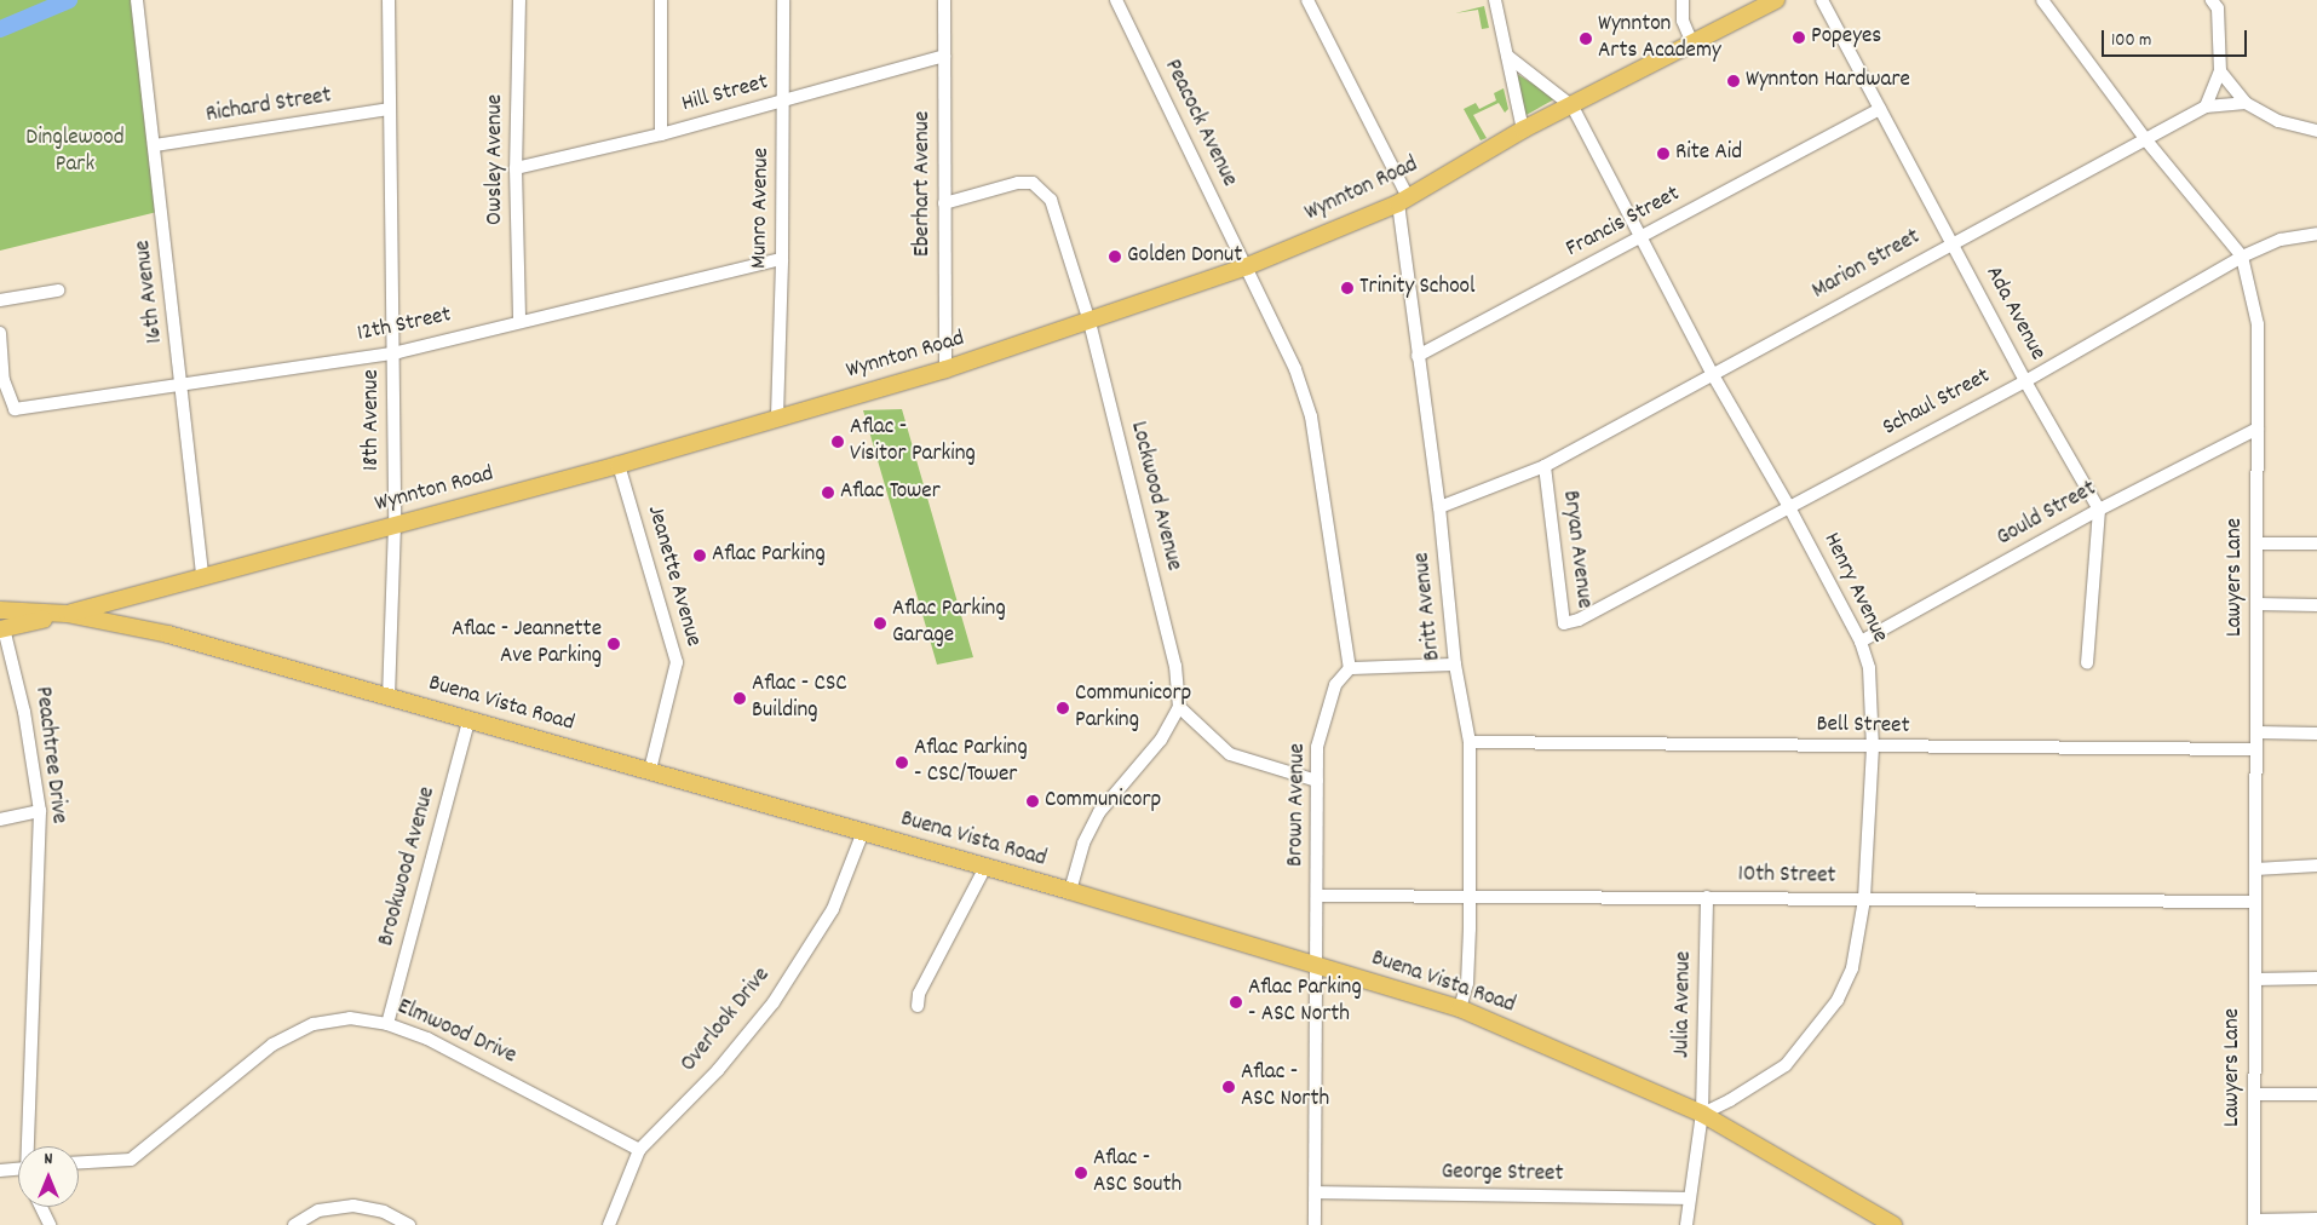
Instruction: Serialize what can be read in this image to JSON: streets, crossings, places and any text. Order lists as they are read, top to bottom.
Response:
{
  "streets": {
    "main road": ["Wynnton Road", "Buena Vista Road"],
    "street": [
      "Hill Street",
      "Richard Street",
      "Peacock Avenue",
      "Owsley Avenue",
      "Eberhart Avenue",
      "Munro Avenue",
      "Francis Street",
      "Marion Street",
      "16th Avenue",
      "Ada Avenue",
      "12th Street",
      "Schaul Street",
      "18th Avenue",
      "Lockwood Avenue",
      "Gould Street",
      "Bryan Avenue",
      "Jeanette Avenue",
      "Lawyers Lane",
      "Henry Avenue",
      "Britt Avenue",
      "Bell Street",
      "Peachtree Drive",
      "Brown Avenue",
      "Brookwood Avenue",
      "10th Street",
      "Julia Avenue",
      "Overlook Drive",
      "Elmwood Drive",
      "George Street"
    ]
  },
  "crossings": [
    ["Hill Street", "Owsley Avenue"],
    ["Hill Street", "Eberhart Avenue"],
    ["Hill Street", "Munro Avenue"],
    ["Richard Street", "16th Avenue"],
    ["Richard Street", "18th Avenue"],
    ["Peacock Avenue", "Wynnton Road"],
    ["Owsley Avenue", "12th Street"],
    ["Eberhart Avenue", "Wynnton Road"],
    ["Eberhart Avenue", "Lockwood Avenue"],
    ["Wynnton Road", "Munro Avenue"],
    ["Wynnton Road", "16th Avenue"],
    ["Wynnton Road", "18th Avenue"],
    ["Wynnton Road", "Lockwood Avenue"],
    ["Wynnton Road", "Jeanette Avenue"],
    ["Wynnton Road", "Henry Avenue"],
    ["Wynnton Road", "Britt Avenue"],
    ["Wynnton Road", "Buena Vista Road"],
    ["Wynnton Road", "Peachtree Drive"],
    ["Munro Avenue", "12th Street"],
    ["Francis Street", "Ada Avenue"],
    ["Francis Street", "Henry Avenue"],
    ["Francis Street", "Britt Avenue"],
    ["Marion Street", "Ada Avenue"],
    ["Marion Street", "Bryan Avenue"],
    ["Marion Street", "Lawyers Lane"],
    ["Marion Street", "Henry Avenue"],
    ["Marion Street", "Britt Avenue"],
    ["16th Avenue", "12th Street"],
    ["Ada Avenue", "Schaul Street"],
    ["Ada Avenue", "Gould Street"],
    ["12th Street", "18th Avenue"],
    ["Schaul Street", "Bryan Avenue"],
    ["Schaul Street", "Lawyers Lane"],
    ["Schaul Street", "Henry Avenue"],
    ["18th Avenue", "Buena Vista Road"],
    ["Gould Street", "Lawyers Lane"],
    ["Gould Street", "Henry Avenue"],
    ["Jeanette Avenue", "Buena Vista Road"],
    ["Lawyers Lane", "Bell Street"],
    ["Lawyers Lane", "10th Street"],
    ["Henry Avenue", "Buena Vista Road"],
    ["Henry Avenue", "Bell Street"],
    ["Henry Avenue", "10th Street"],
    ["Henry Avenue", "Julia Avenue"],
    ["Britt Avenue", "Buena Vista Road"],
    ["Britt Avenue", "Bell Street"],
    ["Britt Avenue", "10th Street"],
    ["Buena Vista Road", "Brown Avenue"],
    ["Buena Vista Road", "Brookwood Avenue"],
    ["Buena Vista Road", "Julia Avenue"],
    ["Buena Vista Road", "Overlook Drive"],
    ["Brown Avenue", "10th Street"],
    ["Brown Avenue", "George Street"],
    ["Brookwood Avenue", "Elmwood Drive"],
    ["10th Street", "Julia Avenue"],
    ["Julia Avenue", "George Street"],
    ["Overlook Drive", "Elmwood Drive"]
  ],
  "parks": ["Dinglewood Park"],
  "places": [
    "Popeyes",
    "Wynnton Arts Academy",
    "Wynnton Hardware",
    "Rite Aid",
    "Golden Donut",
    "Trinity School",
    "Aflac - Visitor Parking",
    "Aflac Tower",
    "Aflac Parking",
    "Aflac Parking Garage",
    "Aflac - Jeannette Ave Parking",
    "Aflac - CSC Building",
    "Communicorp Parking",
    "Aflac Parking - CSC/Tower",
    "Communicorp",
    "Aflac Parking - ASC North",
    "Aflac - ASC North",
    "Aflac - ASC South"
  ],
  "scale_bar": "100 m",
  "north": "top"
}
